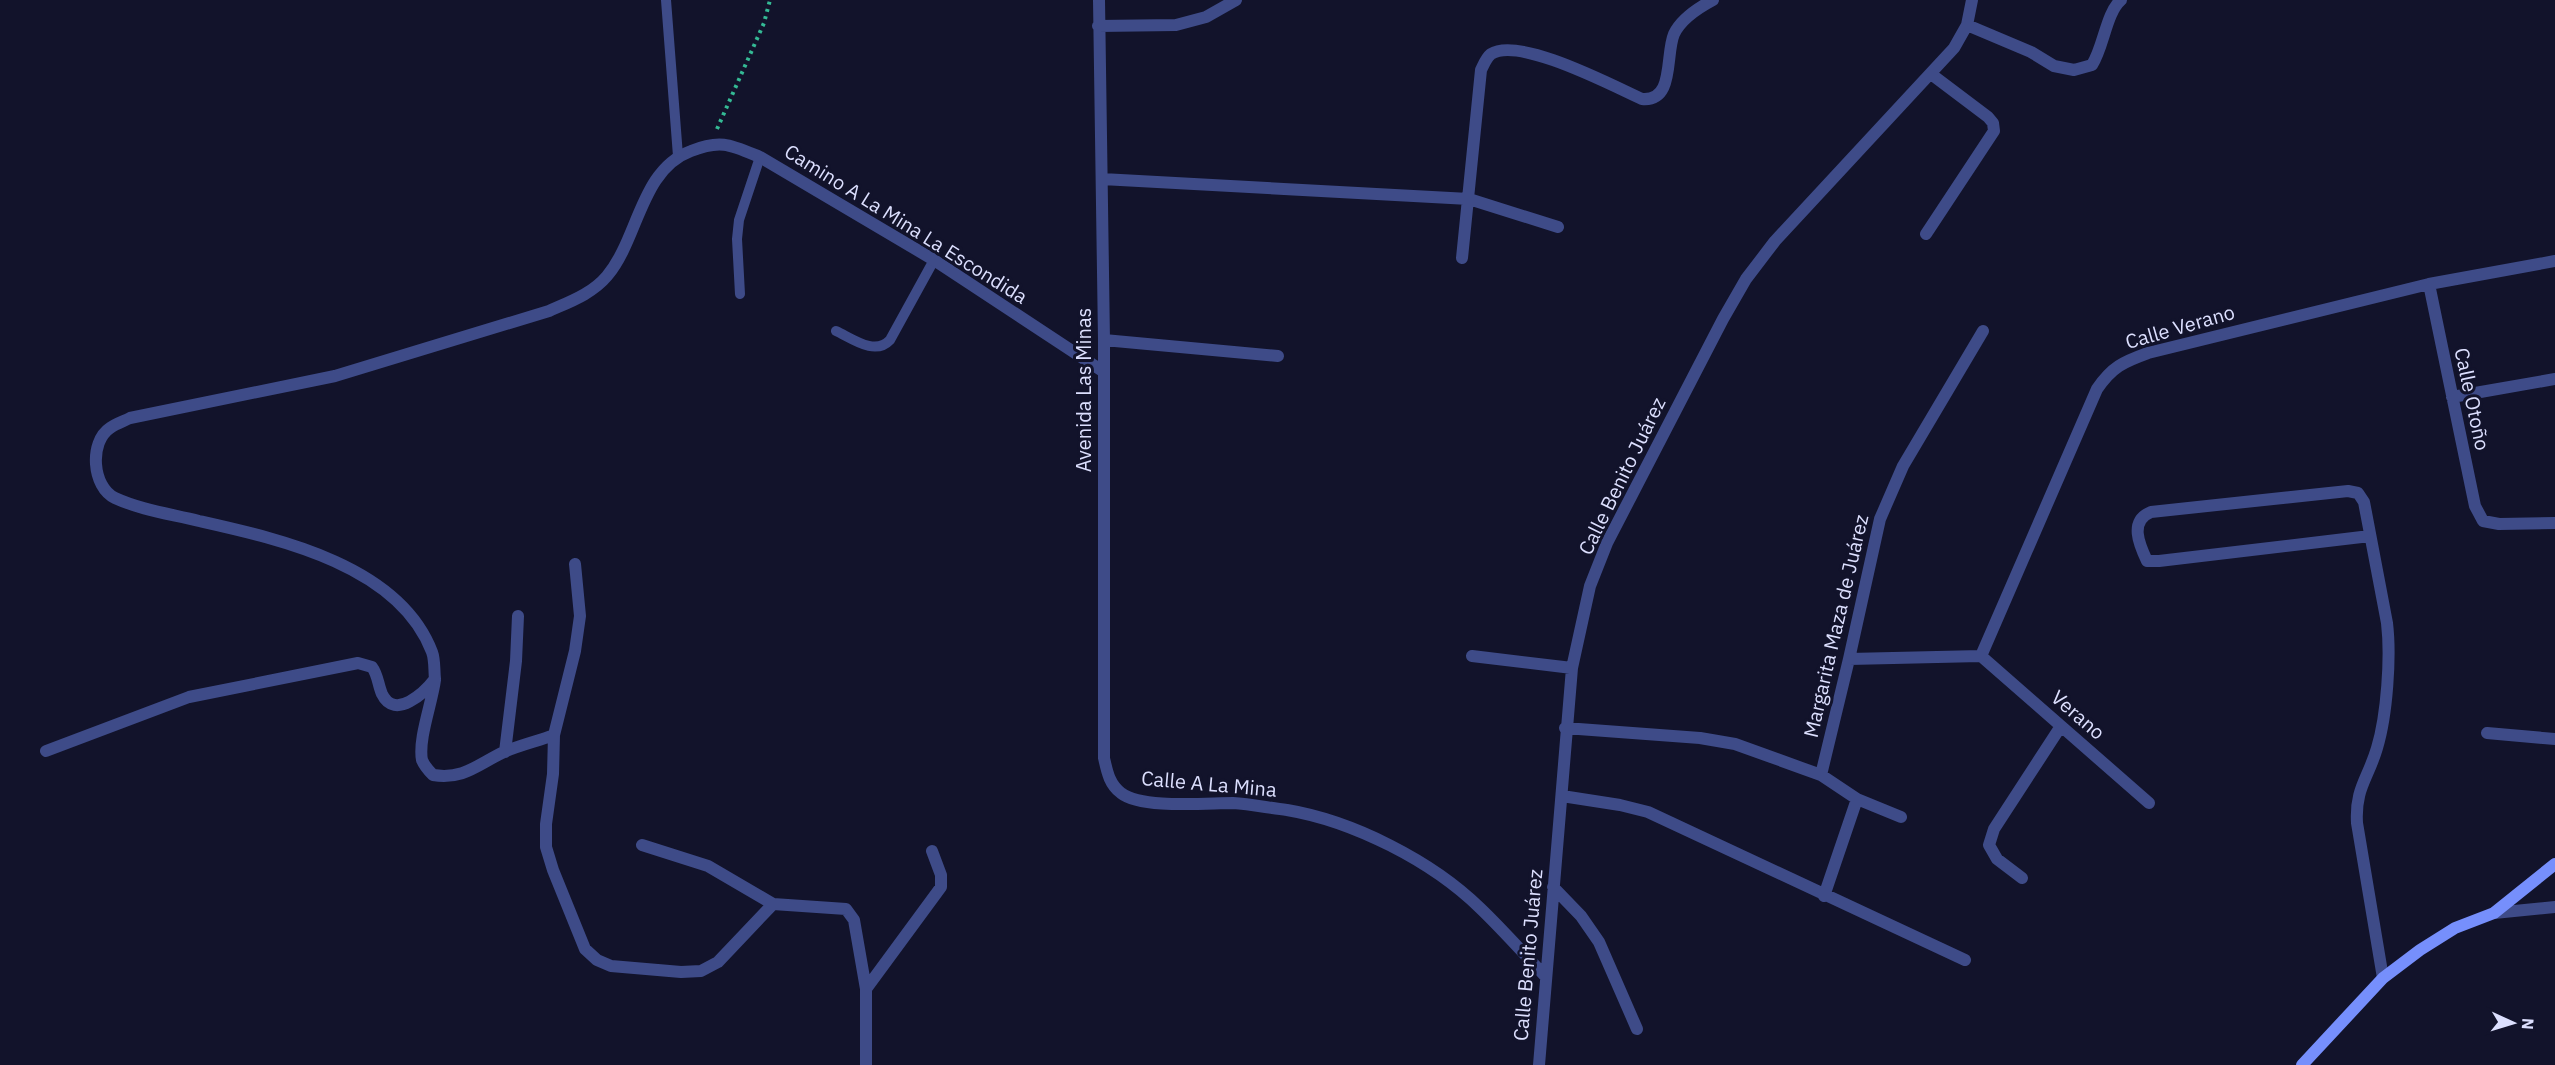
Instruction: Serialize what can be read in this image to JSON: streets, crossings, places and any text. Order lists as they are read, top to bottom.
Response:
{
  "streets": {
    "street": [
      "Camino A La Mina La Escondida",
      "Calle Verano",
      "Avenida Las Minas",
      "Calle Otoño",
      "Calle Benito Juárez",
      "Margarita Maza de Juárez",
      "Verano",
      "Calle A La Mina"
    ]
  },
  "crossings": [
    ["Camino A La Mina La Escondida", "Avenida Las Minas"],
    ["Calle Verano", "Calle Otoño"],
    ["Calle Verano", "Verano"],
    ["Avenida Las Minas", "Calle A La Mina"],
    ["Calle Benito Juárez", "Calle A La Mina"]
  ],
  "north": "right"
}
